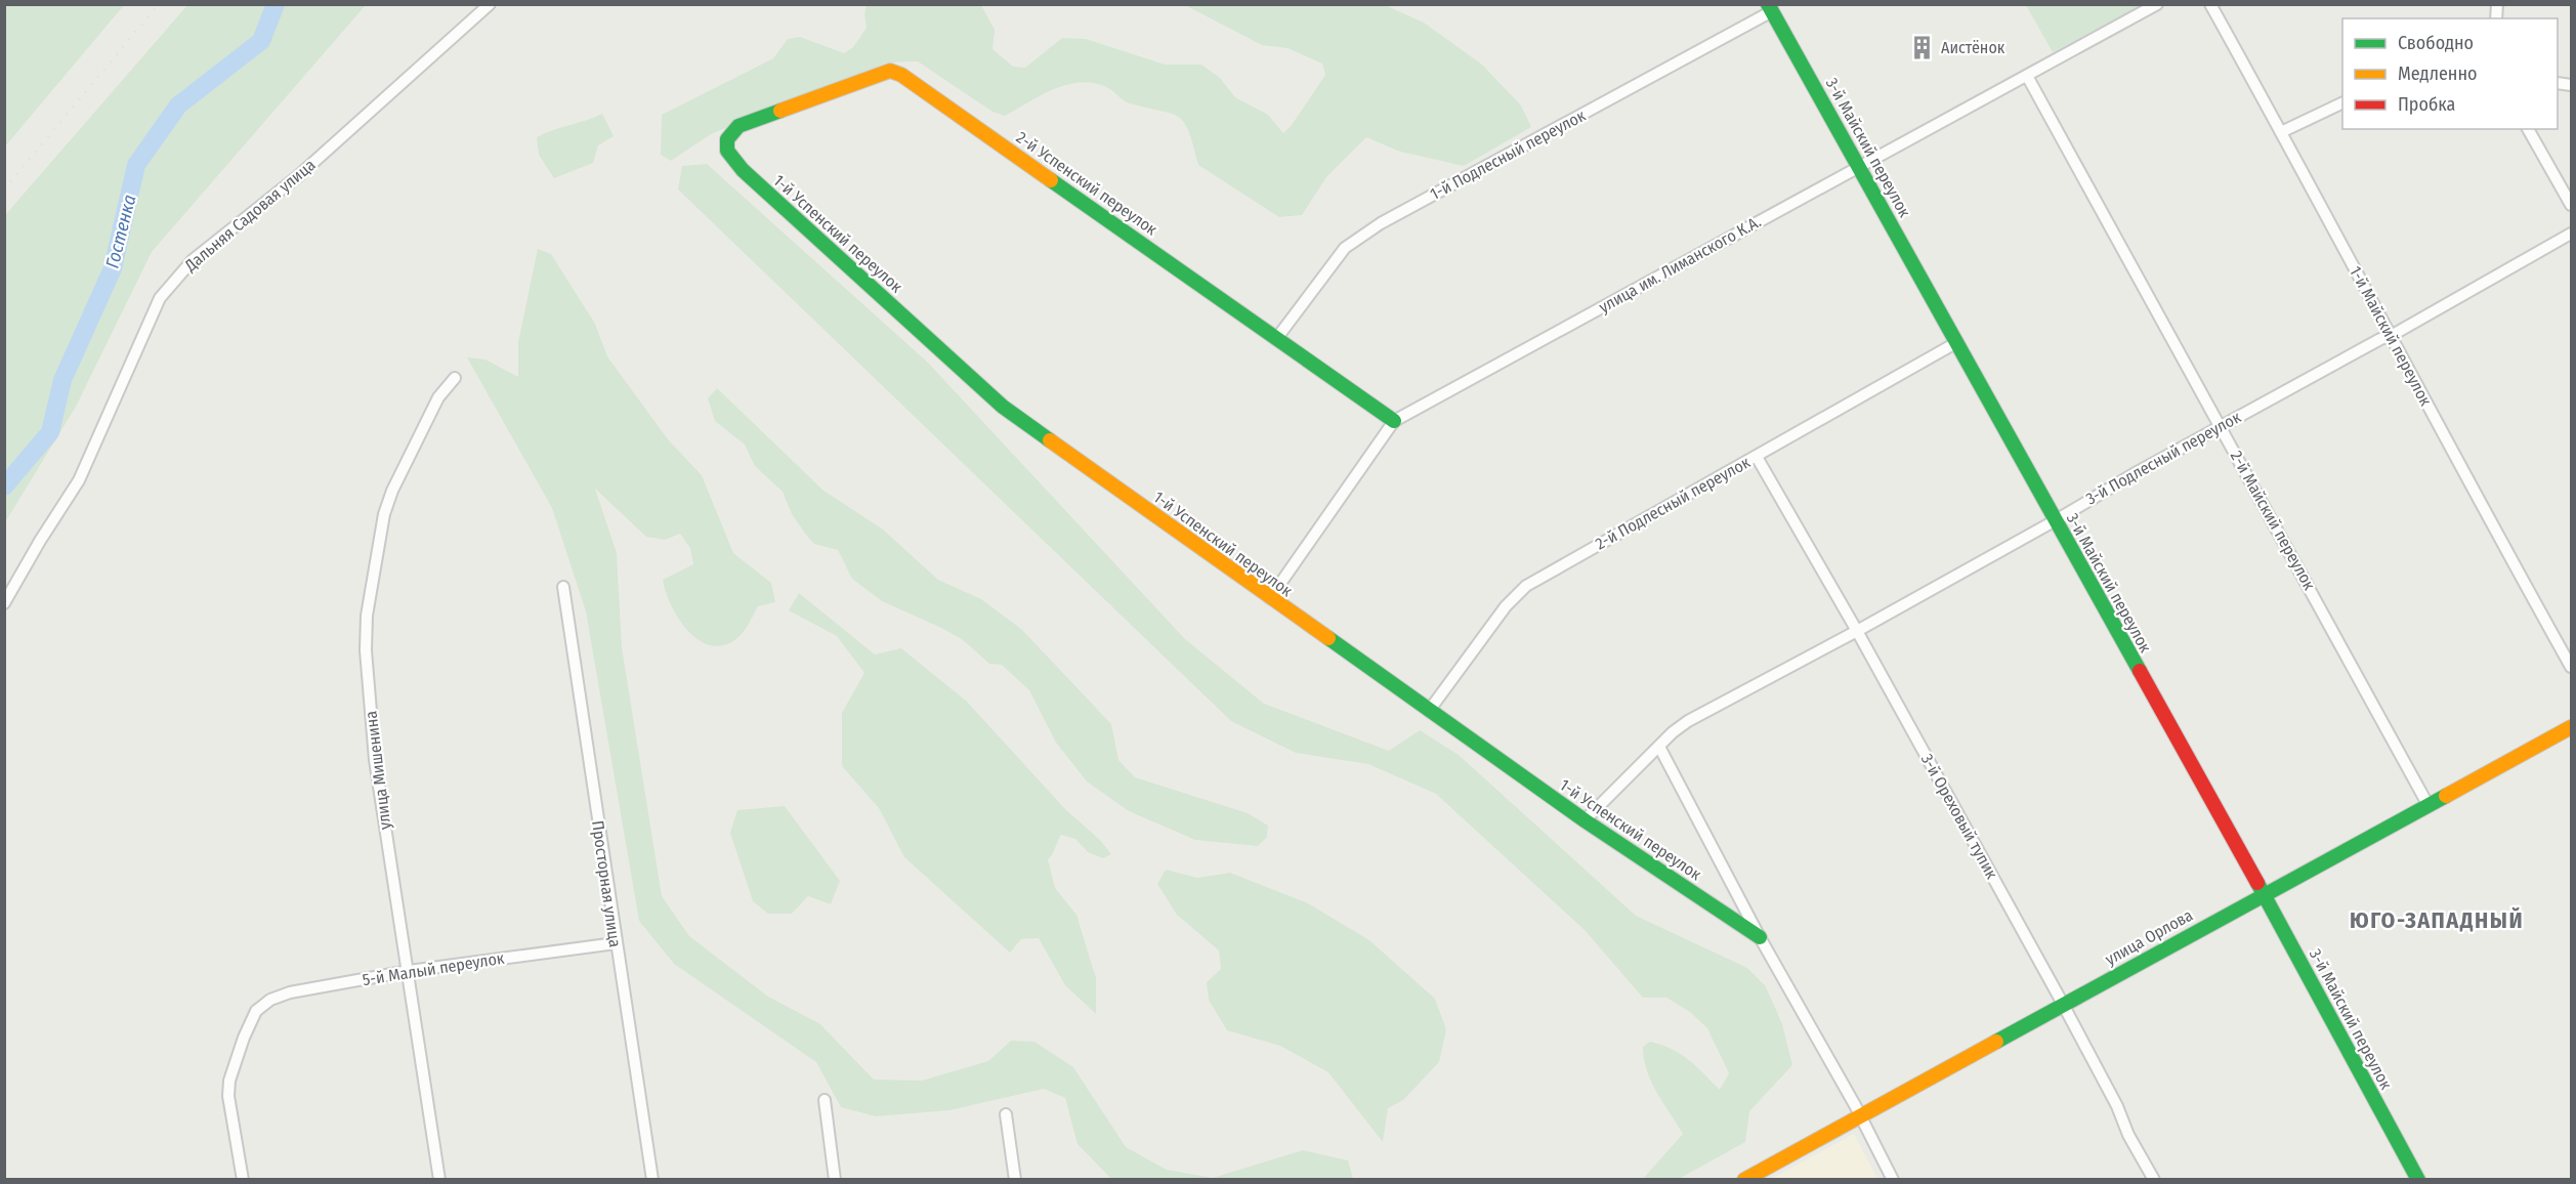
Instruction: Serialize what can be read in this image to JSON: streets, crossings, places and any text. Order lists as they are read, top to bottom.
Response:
{
  "streets": {
    "street": [
      "3-й Майский переулок",
      "1-й Подлесный переулок",
      "2-й Успенский переулок",
      "Дальняя Садовая улица",
      "1-й Успенский переулок",
      "улица им. Лиманского К.А.",
      "1-й Майский переулок",
      "3-й Подлесный переулок",
      "2-й Подлесный переулок",
      "2-й Майский переулок",
      "улица Мишенина",
      "3-й Ореховый тупик",
      "Просторная улица",
      "улица Орлова",
      "5-й Малый переулок"
    ]
  },
  "crossings": [
    ["3-й Майский переулок", "1-й Подлесный переулок"],
    ["3-й Майский переулок", "улица им. Лиманского К.А."],
    ["3-й Майский переулок", "3-й Подлесный переулок"],
    ["3-й Майский переулок", "2-й Подлесный переулок"],
    ["3-й Майский переулок", "улица Орлова"],
    ["1-й Подлесный переулок", "2-й Успенский переулок"],
    ["2-й Успенский переулок", "1-й Успенский переулок"],
    ["2-й Успенский переулок", "улица им. Лиманского К.А."],
    ["1-й Успенский переулок", "улица им. Лиманского К.А."],
    ["1-й Успенский переулок", "3-й Подлесный переулок"],
    ["1-й Успенский переулок", "2-й Подлесный переулок"],
    ["1-й Успенский переулок", "улица Орлова"],
    ["улица им. Лиманского К.А.", "2-й Майский переулок"],
    ["1-й Майский переулок", "3-й Подлесный переулок"],
    ["3-й Подлесный переулок", "2-й Майский переулок"],
    ["3-й Подлесный переулок", "3-й Ореховый тупик"],
    ["2-й Подлесный переулок", "3-й Ореховый тупик"],
    ["2-й Майский переулок", "улица Орлова"],
    ["улица Мишенина", "5-й Малый переулок"],
    ["3-й Ореховый тупик", "улица Орлова"],
    ["Просторная улица", "5-й Малый переулок"]
  ],
  "districts": ["ЮГО-ЗАПАДНЫЙ"],
  "water": ["Гостенка"],
  "places": {
    "building": ["Аистёнок"]
  },
  "legend": ["Свободно", "Медленно", "Пробка"]
}
